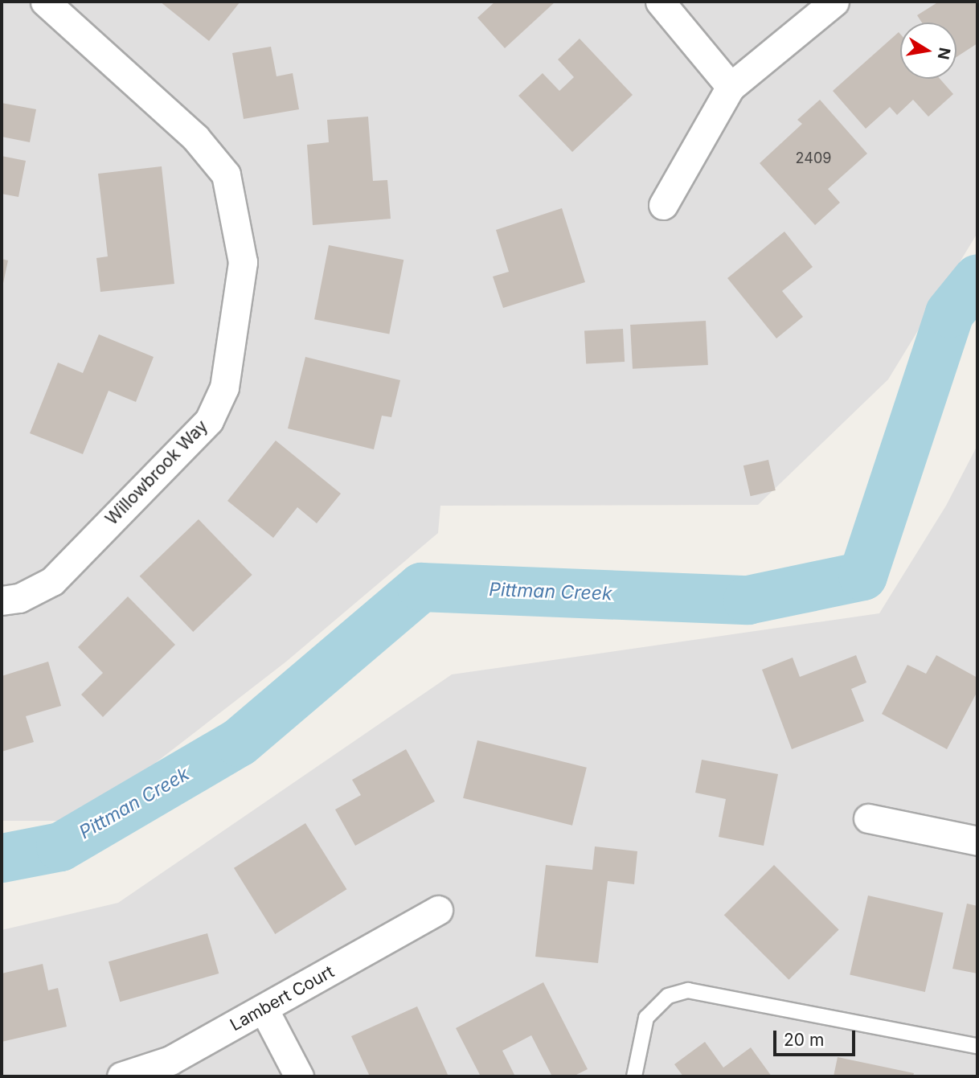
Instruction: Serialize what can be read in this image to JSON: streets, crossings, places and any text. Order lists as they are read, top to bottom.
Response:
{
  "streets": {
    "street": ["Willowbrook Way", "Lambert Court"]
  },
  "water": ["Pittman Creek"],
  "house_numbers": ["2409"],
  "scale_bar": "20 m",
  "north": "right"
}
